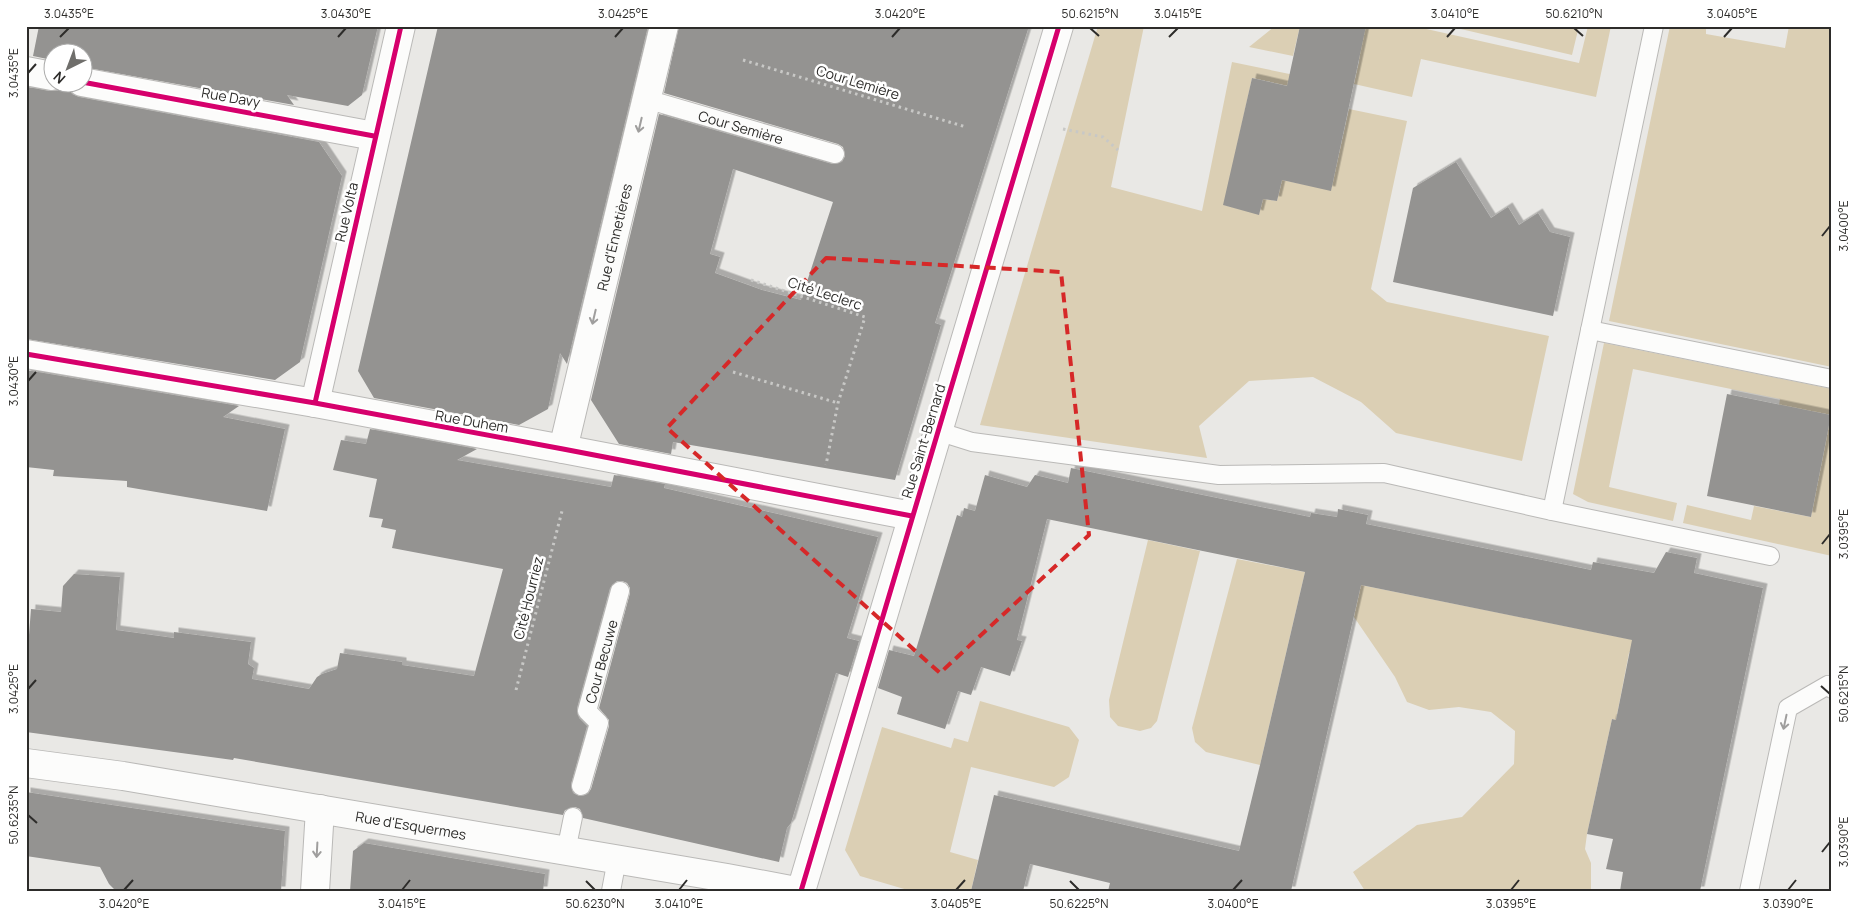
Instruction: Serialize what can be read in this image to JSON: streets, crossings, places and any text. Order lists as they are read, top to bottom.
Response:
{
  "streets": {
    "street": [
      "Rue Davy",
      "Rue Volta",
      "Rue d'Ennetières",
      "Rue Duhem",
      "Rue Saint-Bernard",
      "Rue d'Esquermes"
    ],
    "lane": ["Cour Semière", "Cour Becuwe"],
    "path": ["Cour Lemière", "Cité Leclerc", "Cité Hourriez"]
  },
  "crossings": [
    ["Rue Davy", "Rue Volta"],
    ["Cour Semière", "Rue d'Ennetières"],
    ["Rue Volta", "Rue Duhem"],
    ["Rue d'Ennetières", "Rue Duhem"],
    ["Cité Leclerc", "Rue Duhem"],
    ["Rue Duhem", "Rue Saint-Bernard"]
  ],
  "one_way": ["Rue d'Ennetières"],
  "north": "bottom left",
  "coordinates": [
    "3.0435°E",
    "3.0430°E",
    "3.0425°E",
    "3.0420°E",
    "50.6215°N",
    "3.0415°E",
    "3.0410°E",
    "50.6210°N",
    "3.0405°E",
    "3.0400°E",
    "3.0395°E",
    "50.6235°N",
    "3.0390°E",
    "50.6230°N",
    "50.6225°N"
  ]
}
